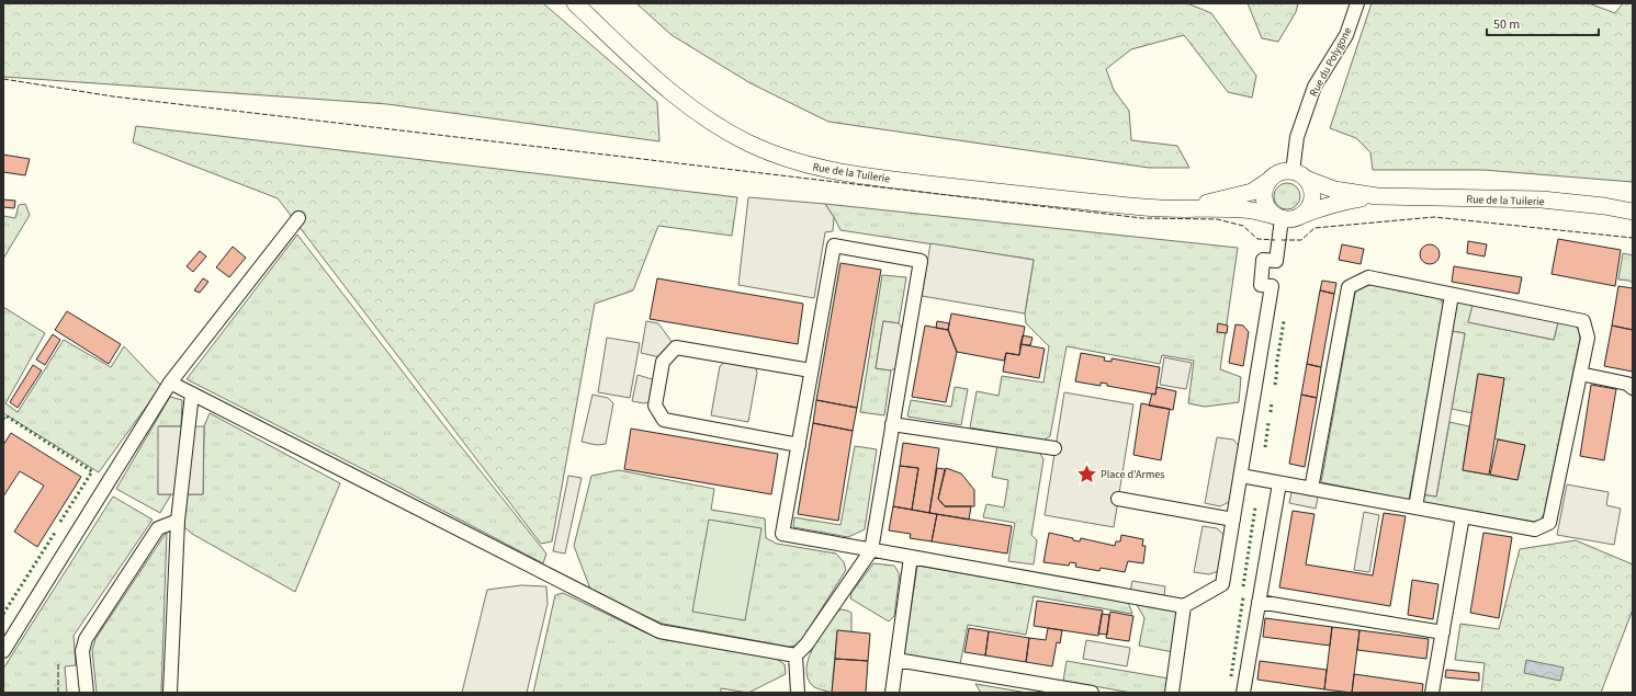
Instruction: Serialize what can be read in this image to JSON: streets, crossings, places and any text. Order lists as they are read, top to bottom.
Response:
{
  "streets": {
    "street": ["Rue du Polygone", "Rue de la Tuilerie"]
  },
  "crossings": [
    ["Rue du Polygone", "Rue de la Tuilerie"]
  ],
  "places": {
    "place": ["Place d'Armes"]
  },
  "scale_bar": "50 m"
}
